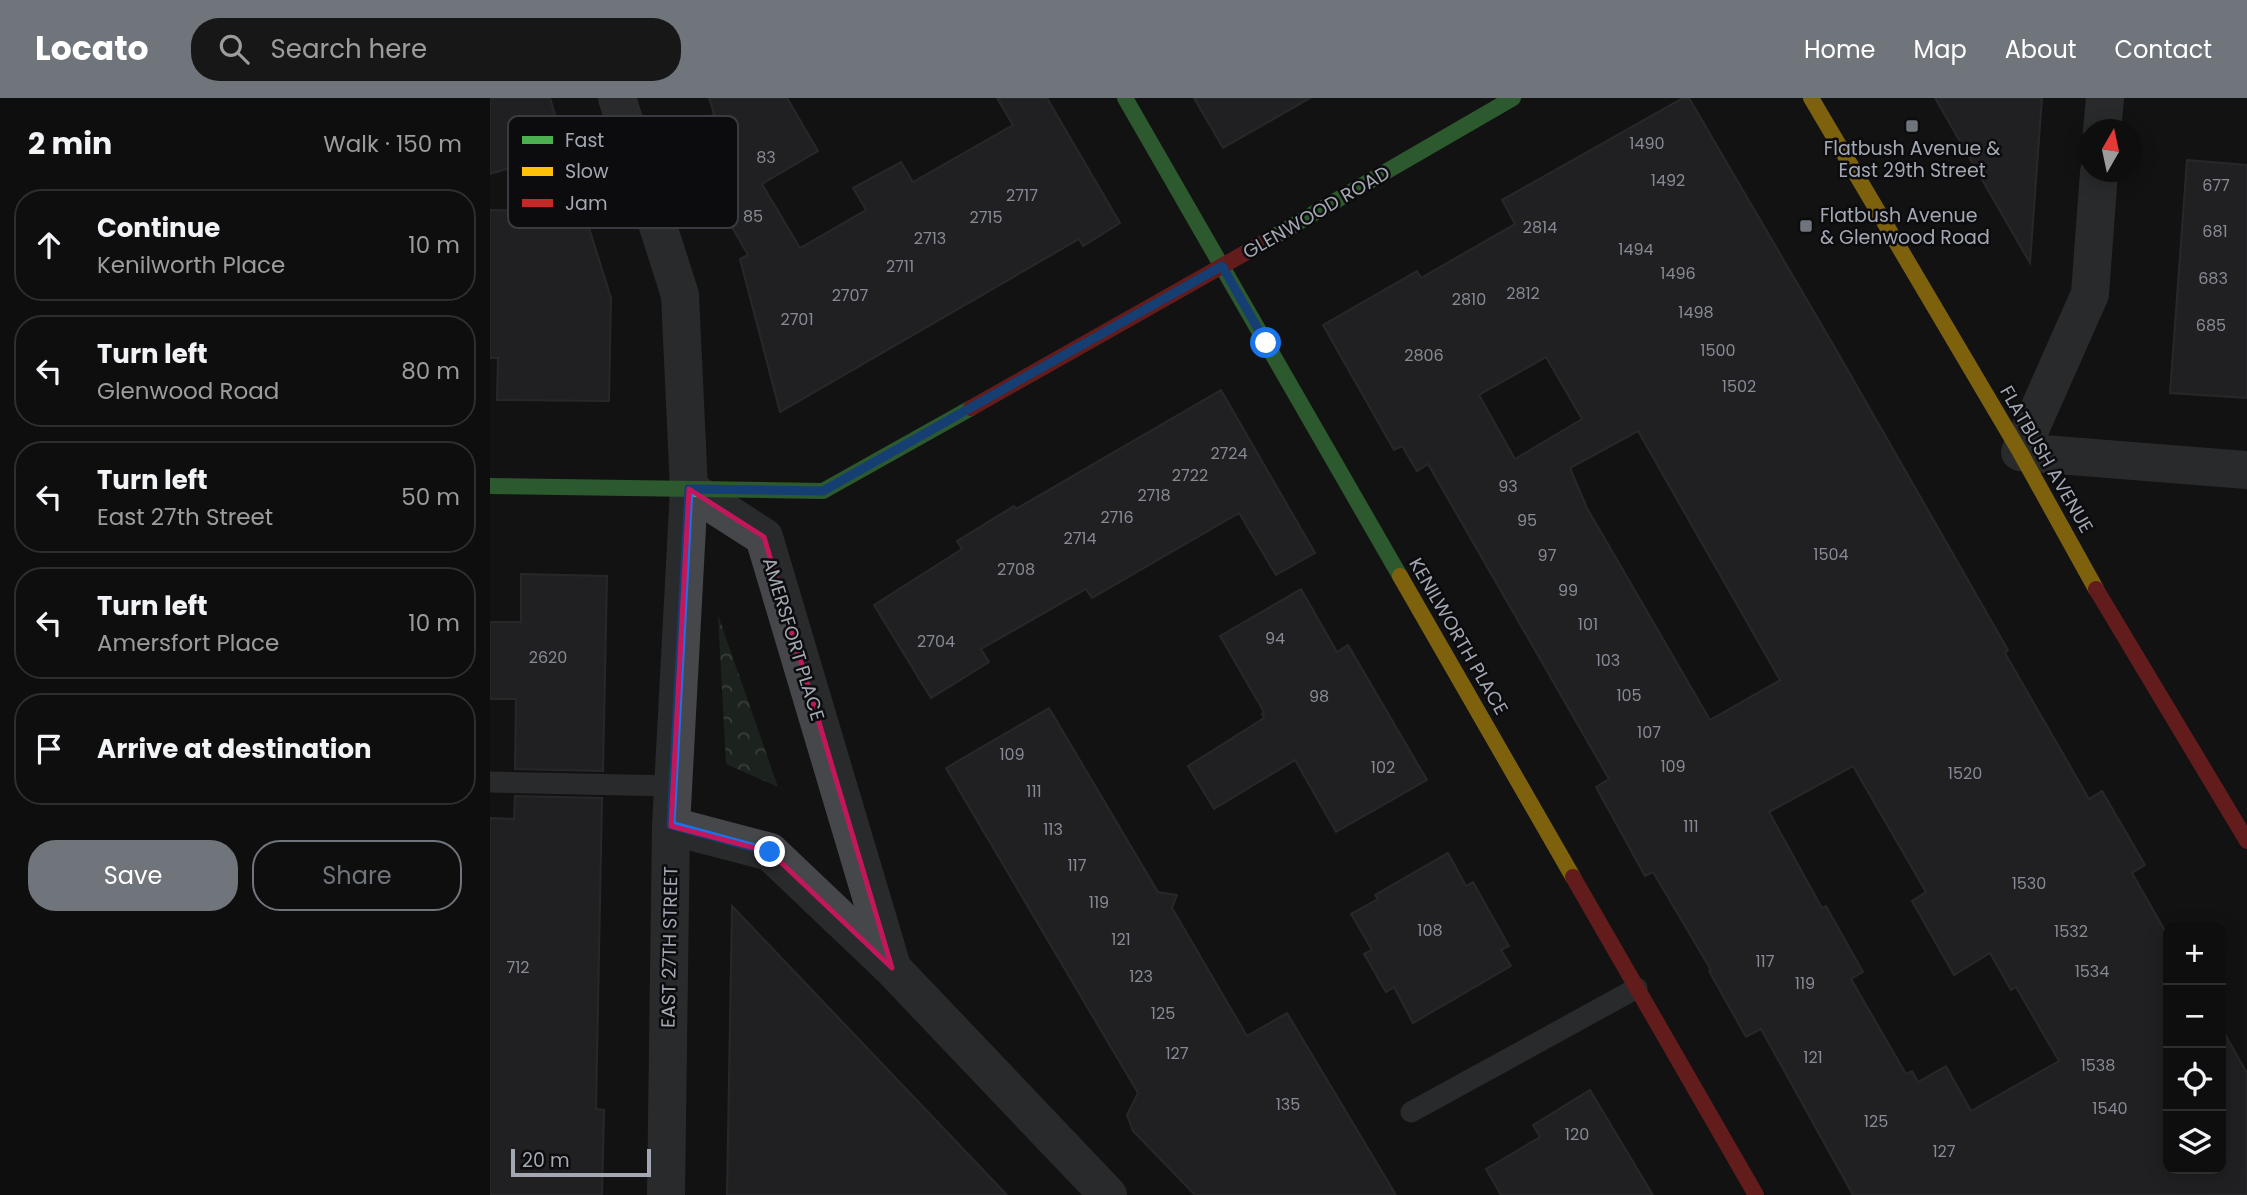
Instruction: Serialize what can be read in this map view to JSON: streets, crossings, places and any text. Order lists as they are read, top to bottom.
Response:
{
  "streets": {
    "street": [
      "GLENWOOD ROAD",
      "FLATBUSH AVENUE",
      "KENILWORTH PLACE",
      "AMERSFORT PLACE",
      "EAST 27TH STREET"
    ]
  },
  "crossings": [
    ["GLENWOOD ROAD", "KENILWORTH PLACE"],
    ["GLENWOOD ROAD", "AMERSFORT PLACE"],
    ["GLENWOOD ROAD", "EAST 27TH STREET"],
    ["AMERSFORT PLACE", "EAST 27TH STREET"]
  ],
  "places": {
    "transit": ["Flatbush Avenue & East 29th Street", "Flatbush Avenue & Glenwood Road"]
  },
  "house_numbers": [
    "1490",
    "83",
    "1492",
    "677",
    "2717",
    "85",
    "2715",
    "2814",
    "681",
    "2713",
    "1494",
    "2711",
    "1496",
    "683",
    "2812",
    "2707",
    "2810",
    "1498",
    "2701",
    "685",
    "1500",
    "2806",
    "1502",
    "2724",
    "2722",
    "93",
    "2718",
    "2716",
    "95",
    "2714",
    "1504",
    "97",
    "2708",
    "99",
    "101",
    "94",
    "2704",
    "2620",
    "103",
    "105",
    "98",
    "107",
    "109",
    "109",
    "102",
    "1520",
    "111",
    "111",
    "113",
    "117",
    "1530",
    "119",
    "108",
    "1532",
    "121",
    "117",
    "712",
    "1534",
    "123",
    "119",
    "125",
    "127",
    "121",
    "1538",
    "135",
    "1540",
    "125",
    "120",
    "127"
  ],
  "legend": ["Fast", "Slow", "Jam"],
  "scale_bar": "20 m",
  "north": "top",
  "page": {
    "header": "Locato",
    "search": "Search here",
    "nav": [
      "Home",
      "Map",
      "About",
      "Contact"
    ],
    "heading": ["2 min", "Walk · 150 m"],
    "list": [
      ["Continue", "Kenilworth Place", "10 m"],
      ["Turn left", "Glenwood Road", "80 m"],
      ["Turn left", "East 27th Street", "50 m"],
      ["Turn left", "Amersfort Place", "10 m"],
      "Arrive at destination"
    ],
    "buttons": ["Save", "Share"],
    "map_buttons": ["+", "−"],
    "scale": "20 m"
  }
}
